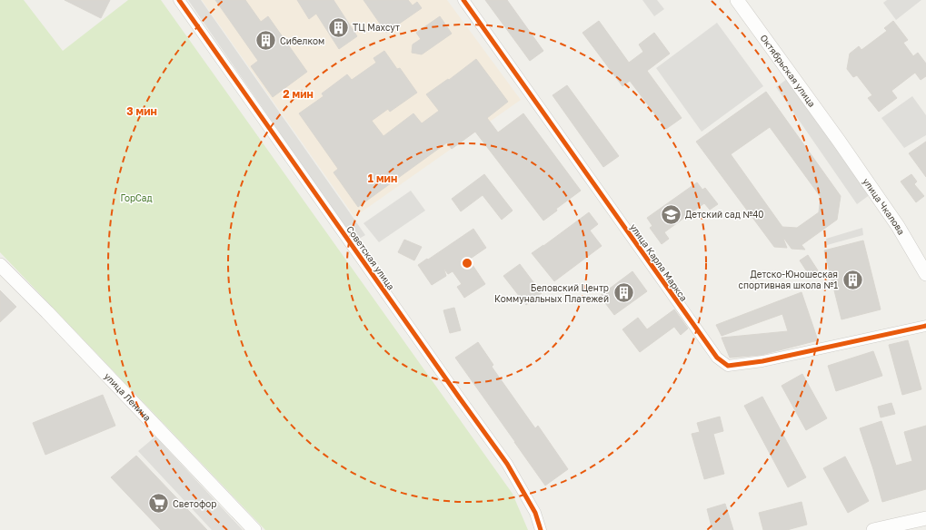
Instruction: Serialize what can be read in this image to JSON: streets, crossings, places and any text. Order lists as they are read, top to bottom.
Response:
{
  "streets": {
    "street": [
      "Октябрьская улица",
      "улица Чкалова",
      "Советская улица",
      "улица Карла Маркса",
      "улица Ленина"
    ]
  },
  "crossings": [
    ["Октябрьская улица", "улица Чкалова"]
  ],
  "parks": ["ГорСад"],
  "places": {
    "building": [
      "ТЦ Махсут",
      "Сибелком",
      "Детско-Юношеская спортивная школа №1",
      "Беловский Центр Коммунальных Платежей"
    ],
    "school or university": ["Детский сад №40"],
    "supermarket": ["Светофор"]
  },
  "rings": ["2 мин", "3 мин", "1 мин"]
}
